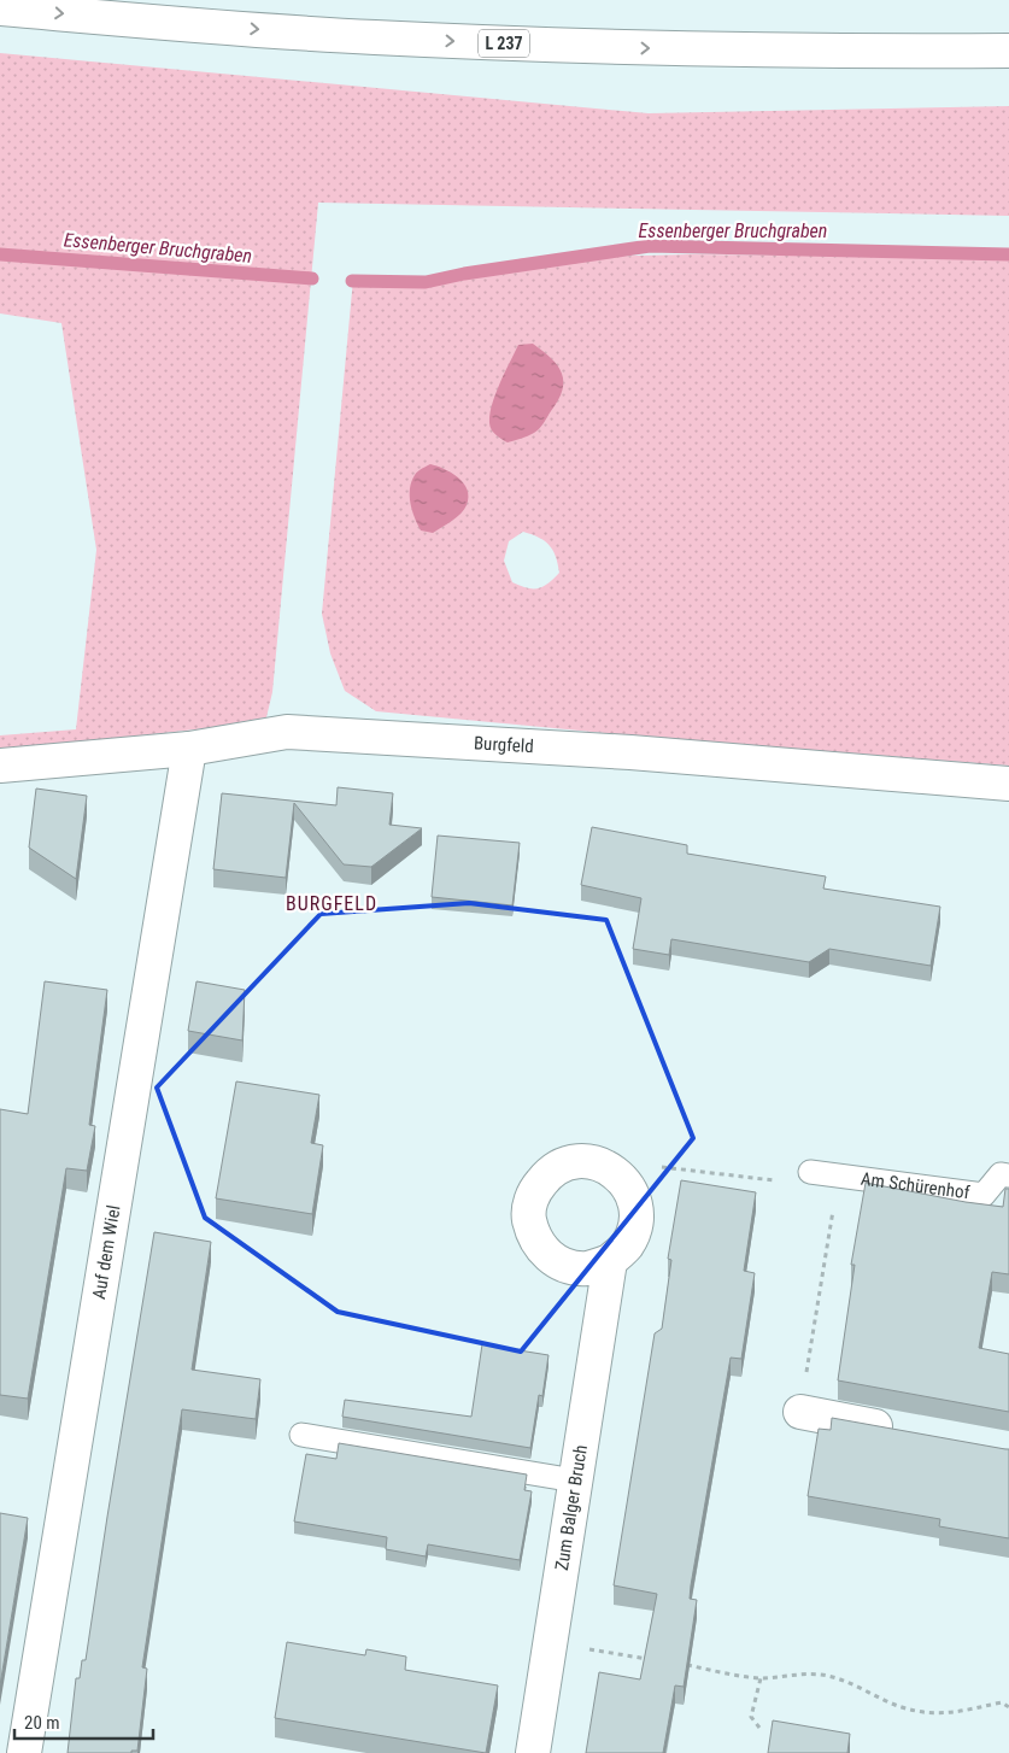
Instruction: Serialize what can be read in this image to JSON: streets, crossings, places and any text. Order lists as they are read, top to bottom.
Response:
{
  "streets": {
    "main road": [
      "L 237",
      "Burgfeld",
      "Auf dem Wiel",
      "Zum Balger Bruch"
    ],
    "lane": ["Am Schürenhof"]
  },
  "crossings": [
    ["Burgfeld", "Auf dem Wiel"]
  ],
  "districts": ["BURGFELD"],
  "water": ["Essenberger Bruchgraben"],
  "scale_bar": "20 m"
}
